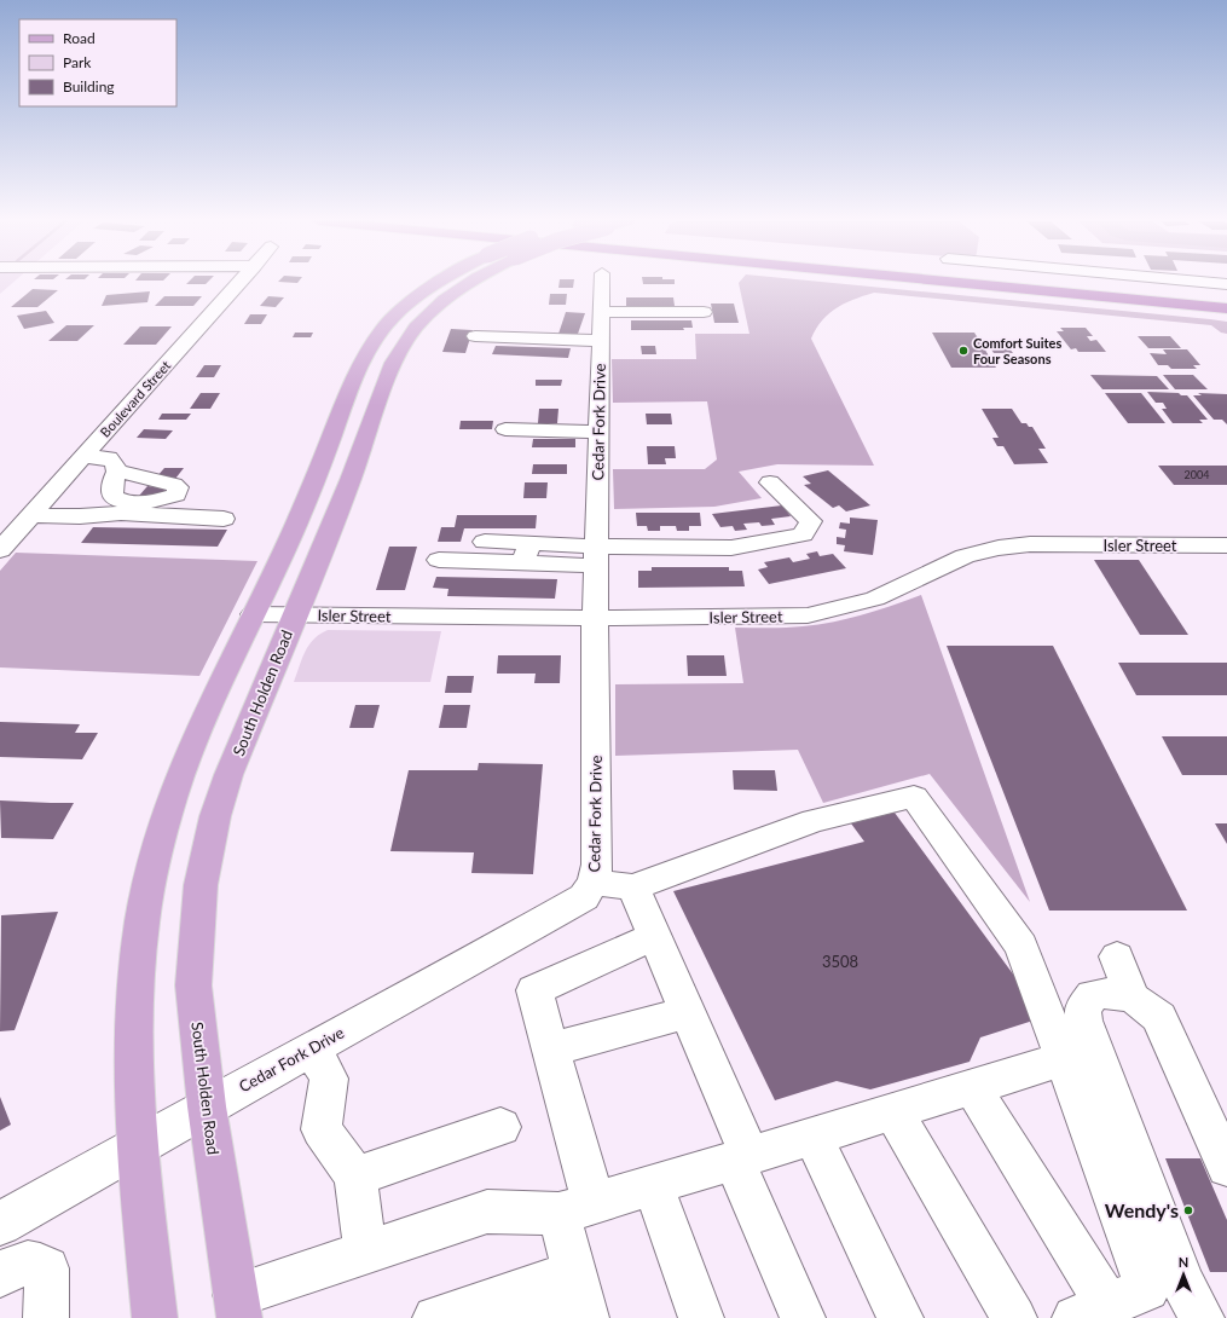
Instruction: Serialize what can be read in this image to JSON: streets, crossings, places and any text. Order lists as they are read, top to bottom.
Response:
{
  "streets": {
    "main road": ["South Holden Road"],
    "street": ["Boulevard Street", "Cedar Fork Drive", "Isler Street"]
  },
  "crossings": [
    ["Cedar Fork Drive", "Isler Street"],
    ["Cedar Fork Drive", "South Holden Road"],
    ["Isler Street", "South Holden Road"]
  ],
  "places": ["Comfort Suites Four Seasons", "Wendy's"],
  "house_numbers": ["2004", "3508"],
  "legend": ["Road", "Park", "Building"],
  "north": "top"
}
